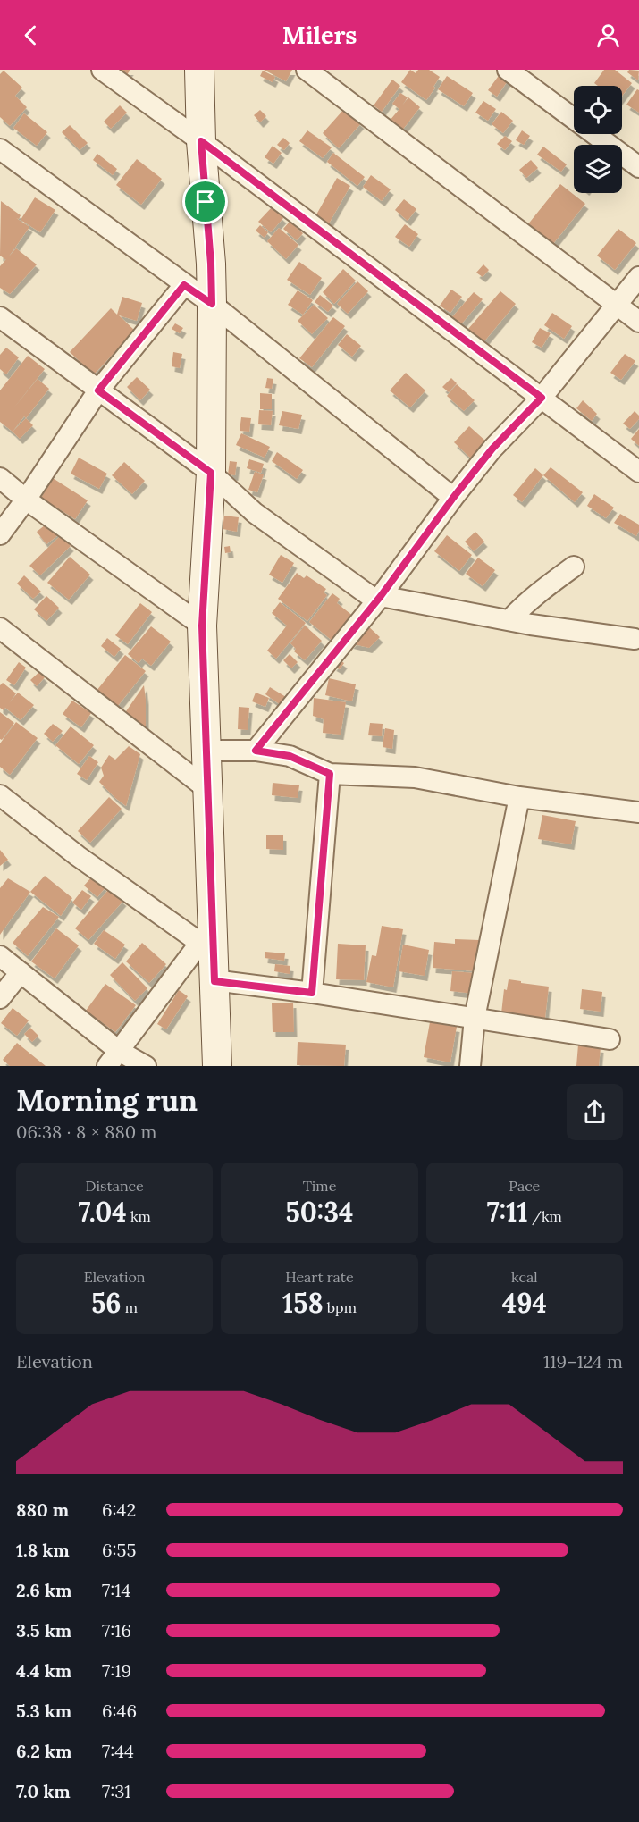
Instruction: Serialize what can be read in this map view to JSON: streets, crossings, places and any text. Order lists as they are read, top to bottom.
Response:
{
  "page": {
    "header": "Milers",
    "heading": ["Morning run", "06:38 · 8 × 880 m"],
    "stats": [
      ["Distance", "7.04 km"],
      ["Time", "50:34"],
      ["Pace", "7:11 /km"],
      ["Elevation", "56 m"],
      ["Heart rate", "158 bpm"],
      ["kcal", "494"]
    ],
    "chart": ["Elevation", "119–124 m"],
    "list": [
      {
        "name": "880 m",
        "note": "6:42"
      },
      {
        "name": "1.8 km",
        "note": "6:55"
      },
      {
        "name": "2.6 km",
        "note": "7:14"
      },
      {
        "name": "3.5 km",
        "note": "7:16"
      },
      {
        "name": "4.4 km",
        "note": "7:19"
      },
      {
        "name": "5.3 km",
        "note": "6:46"
      },
      {
        "name": "6.2 km",
        "note": "7:44"
      },
      {
        "name": "7.0 km",
        "note": "7:31"
      }
    ]
  }
}
